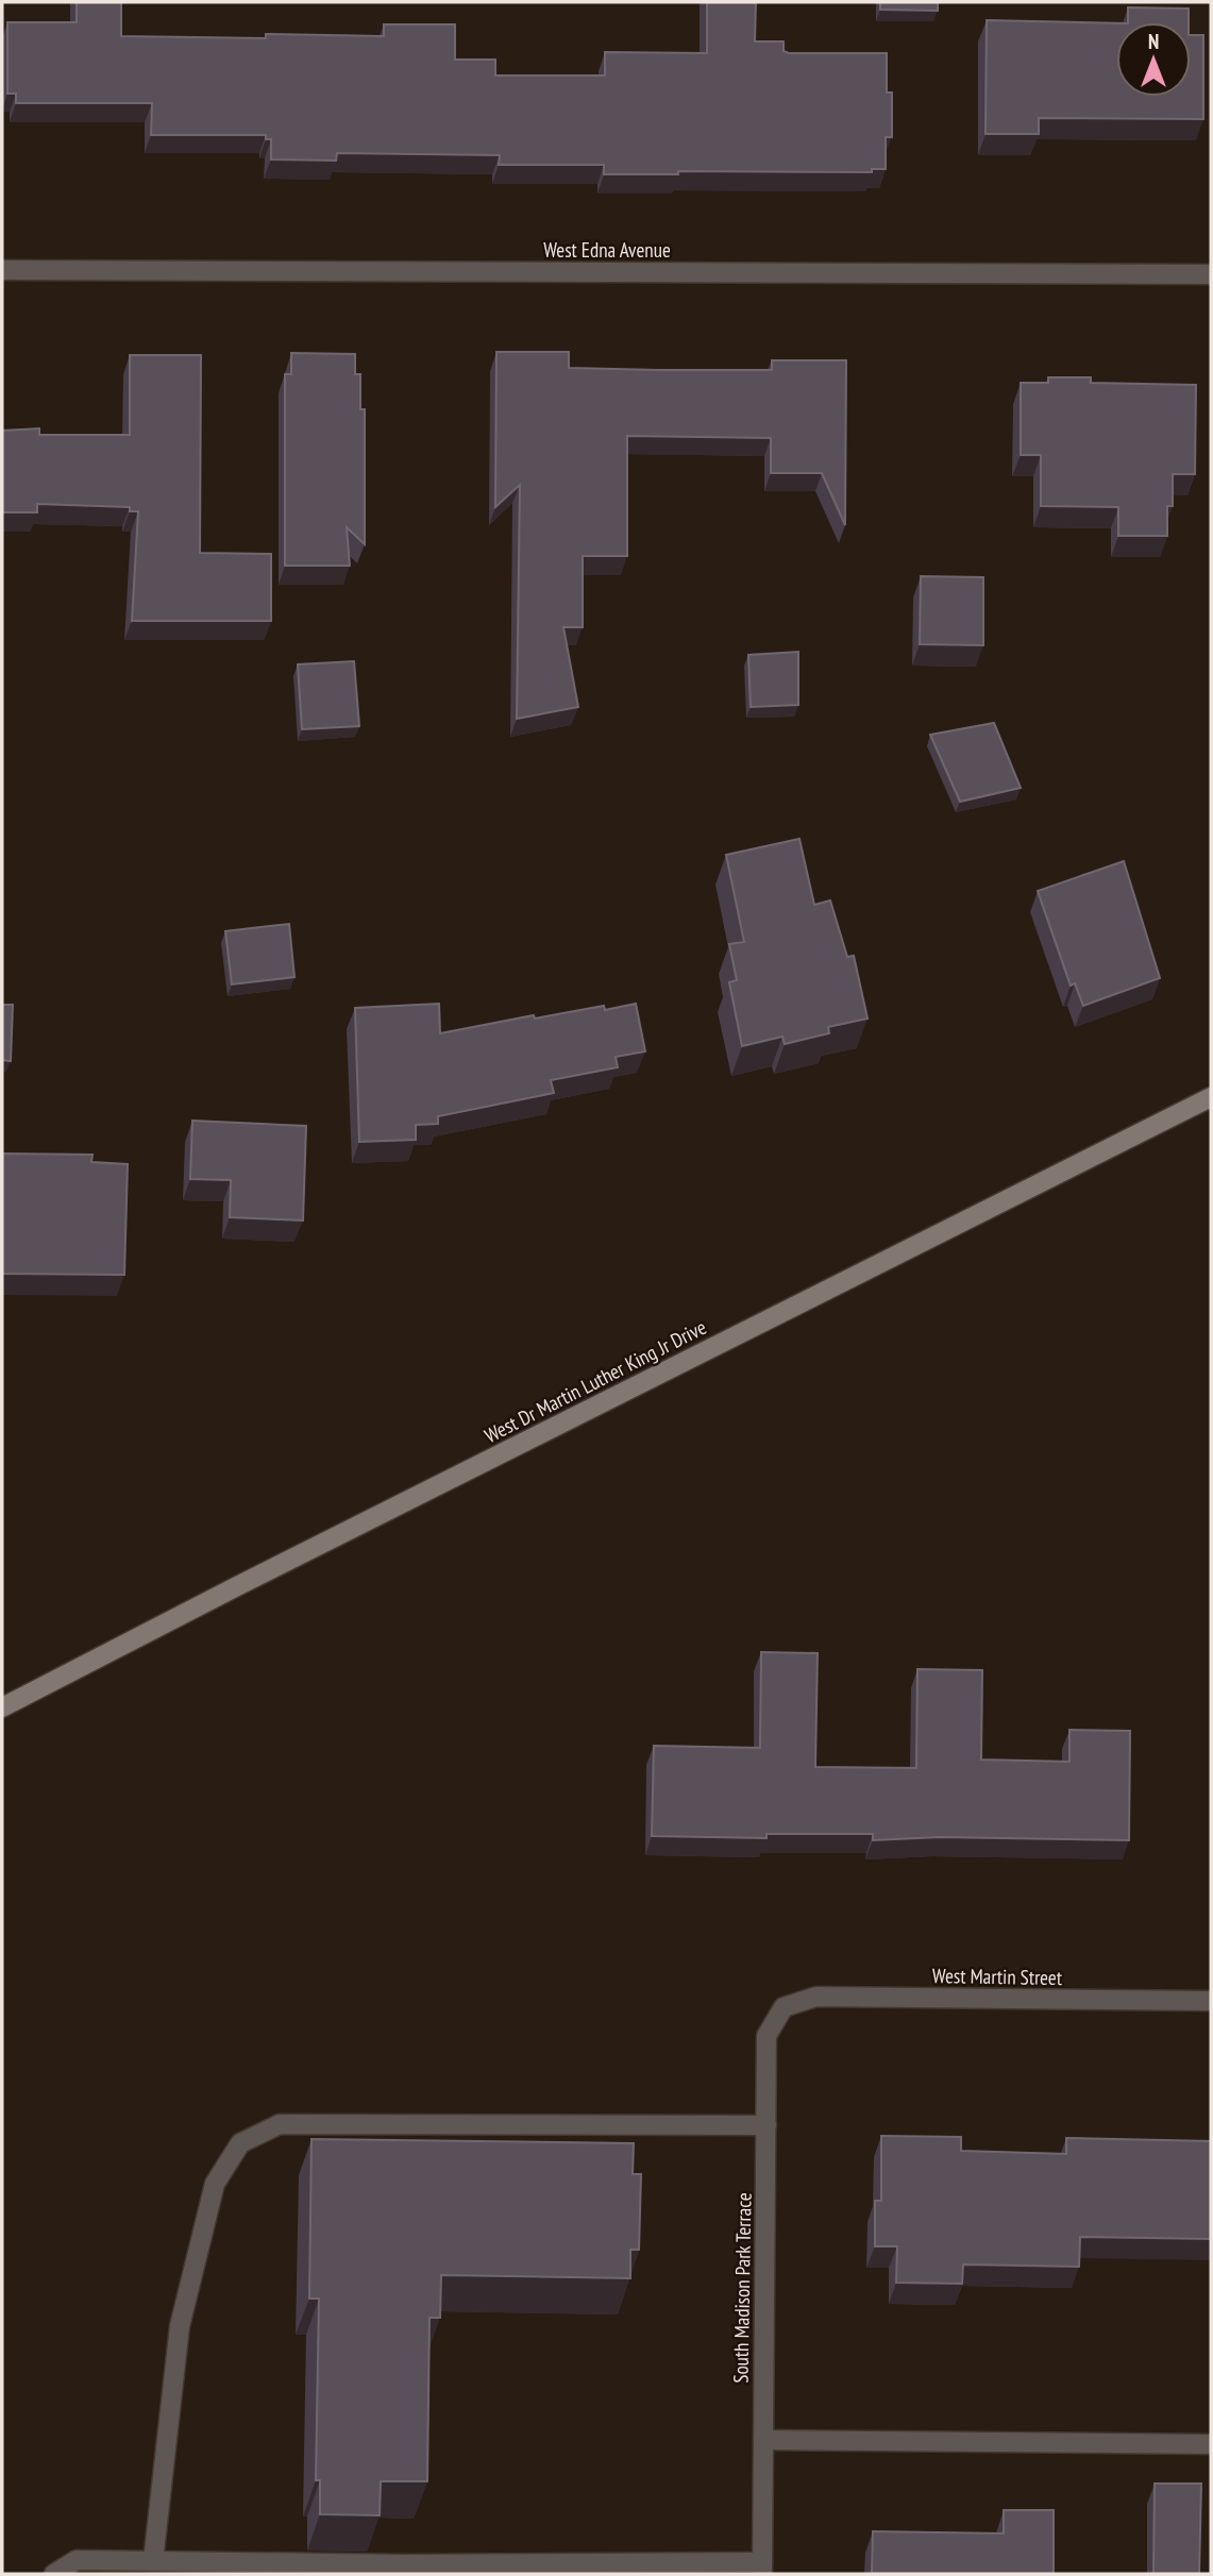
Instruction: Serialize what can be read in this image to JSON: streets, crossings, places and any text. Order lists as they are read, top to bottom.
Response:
{
  "streets": {
    "main road": ["West Dr Martin Luther King Jr Drive"],
    "street": ["West Edna Avenue", "West Martin Street", "South Madison Park Terrace"]
  },
  "crossings": [
    ["West Martin Street", "South Madison Park Terrace"]
  ],
  "north": "top"
}
